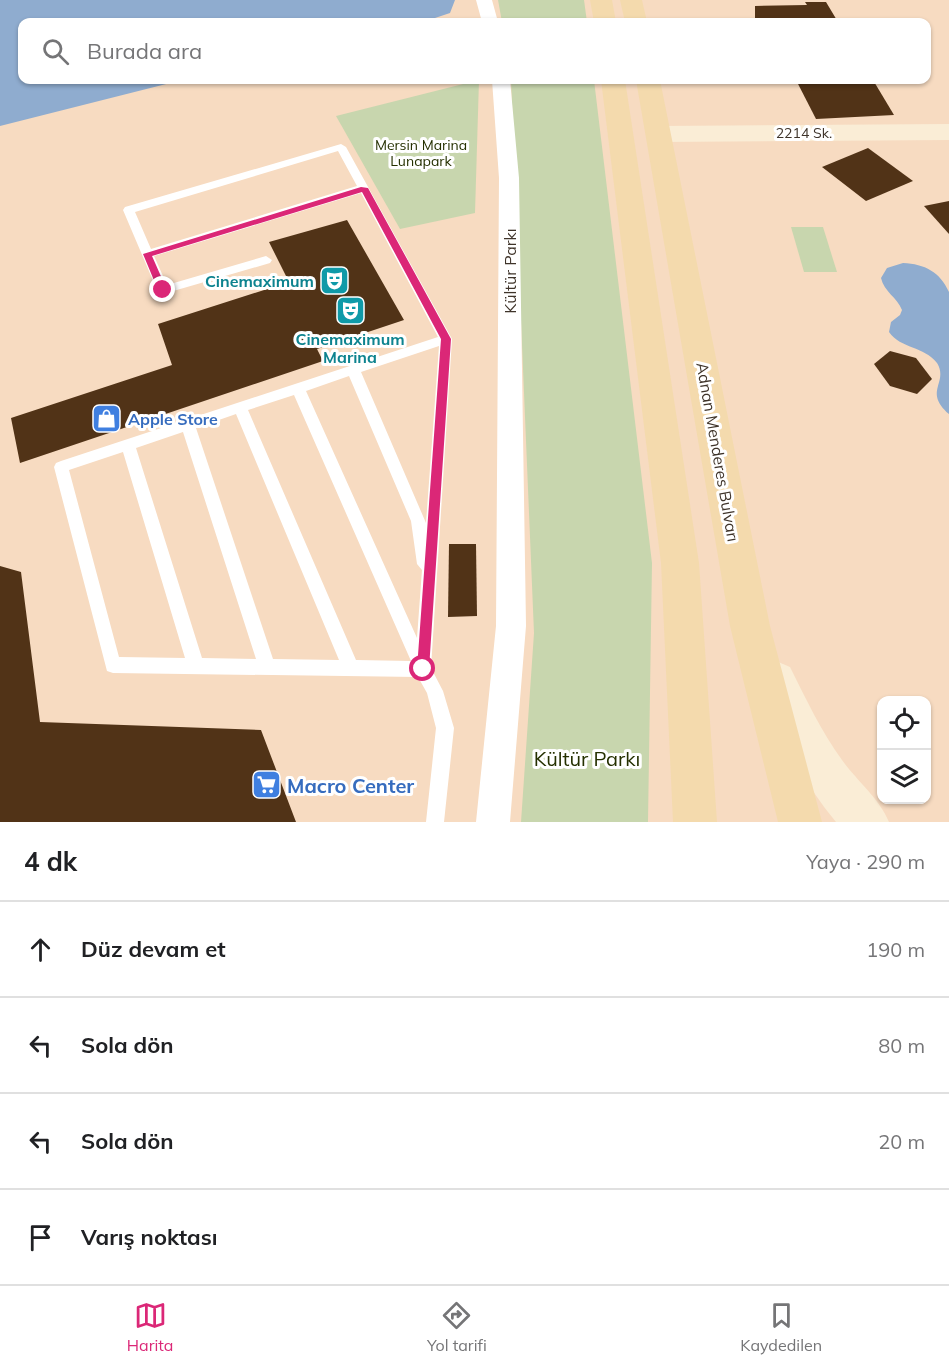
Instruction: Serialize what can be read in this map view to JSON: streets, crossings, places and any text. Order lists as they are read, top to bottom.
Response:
{
  "streets": {
    "main road": ["Adnan Menderes Bulvarı"],
    "street": ["2214 Sk.", "Kültür Parkı"]
  },
  "crossings": [
    ["2214 Sk.", "Adnan Menderes Bulvarı"]
  ],
  "parks": ["Mersin Marina Lunapark", "Kültür Parkı"],
  "places": {
    "theatre": ["Cinemaximum", "Cinemaximum Marina"],
    "shop": ["Apple Store"],
    "supermarket": ["Macro Center"]
  },
  "page": {
    "search": "Burada ara",
    "heading": ["4 dk", "Yaya · 290 m"],
    "list": [
      ["Düz devam et", "190 m"],
      ["Sola dön", "80 m"],
      ["Sola dön", "20 m"],
      "Varış noktası"
    ],
    "nav": ["Harita", "Yol tarifi", "Kaydedilen"]
  }
}
